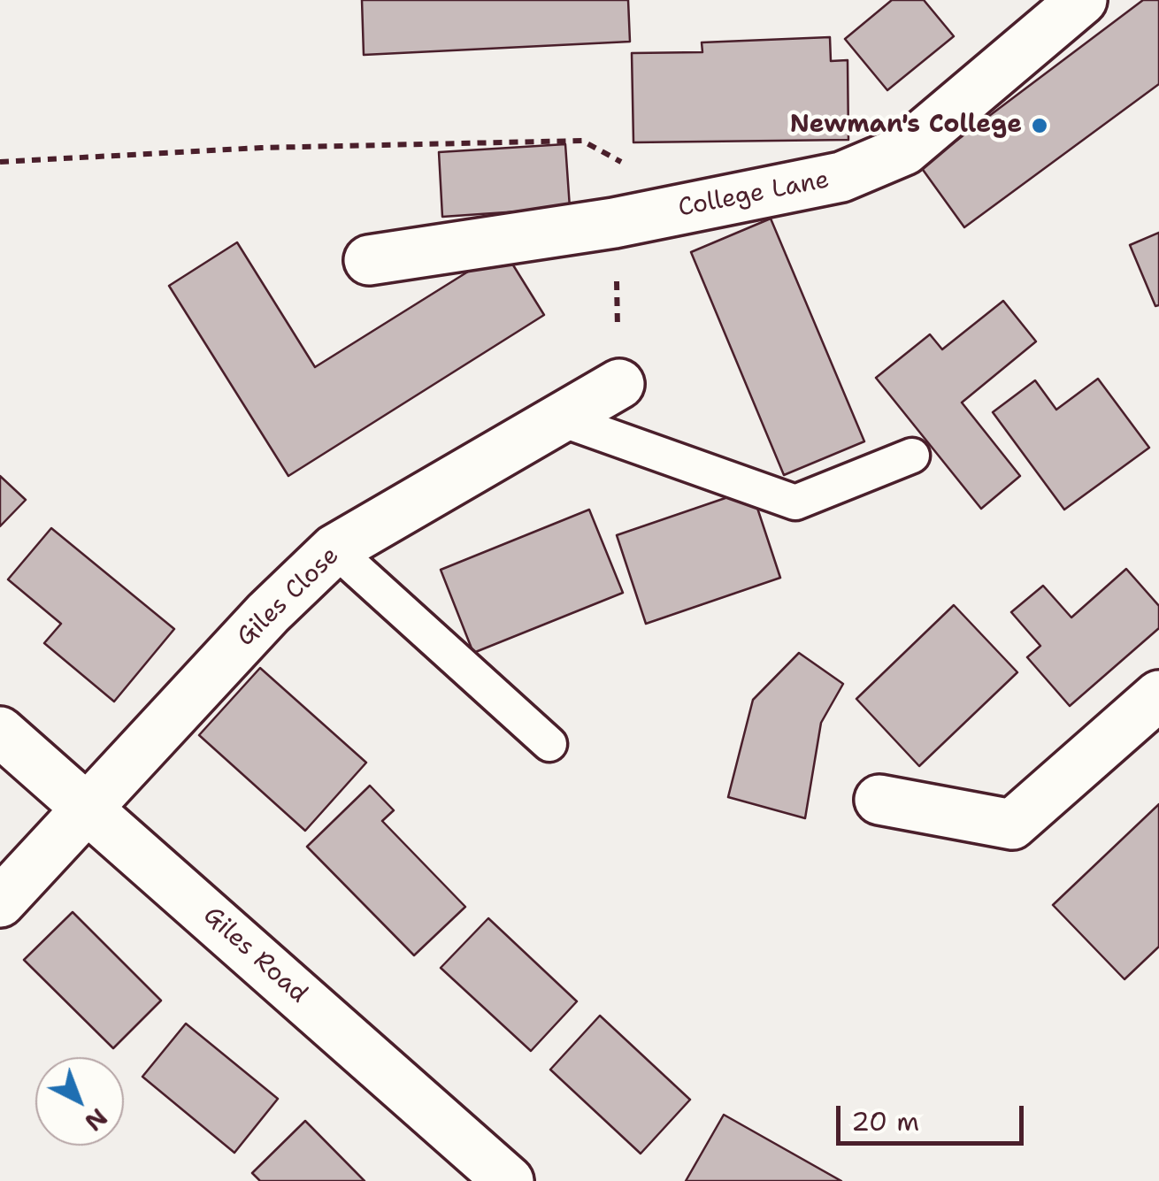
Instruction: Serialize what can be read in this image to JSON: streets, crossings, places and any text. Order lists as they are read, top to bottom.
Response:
{
  "streets": {
    "street": ["College Lane", "Giles Close", "Giles Road"]
  },
  "crossings": [
    ["Giles Close", "Giles Road"]
  ],
  "places": ["Newman's College"],
  "scale_bar": "20 m",
  "north": "bottom right"
}
